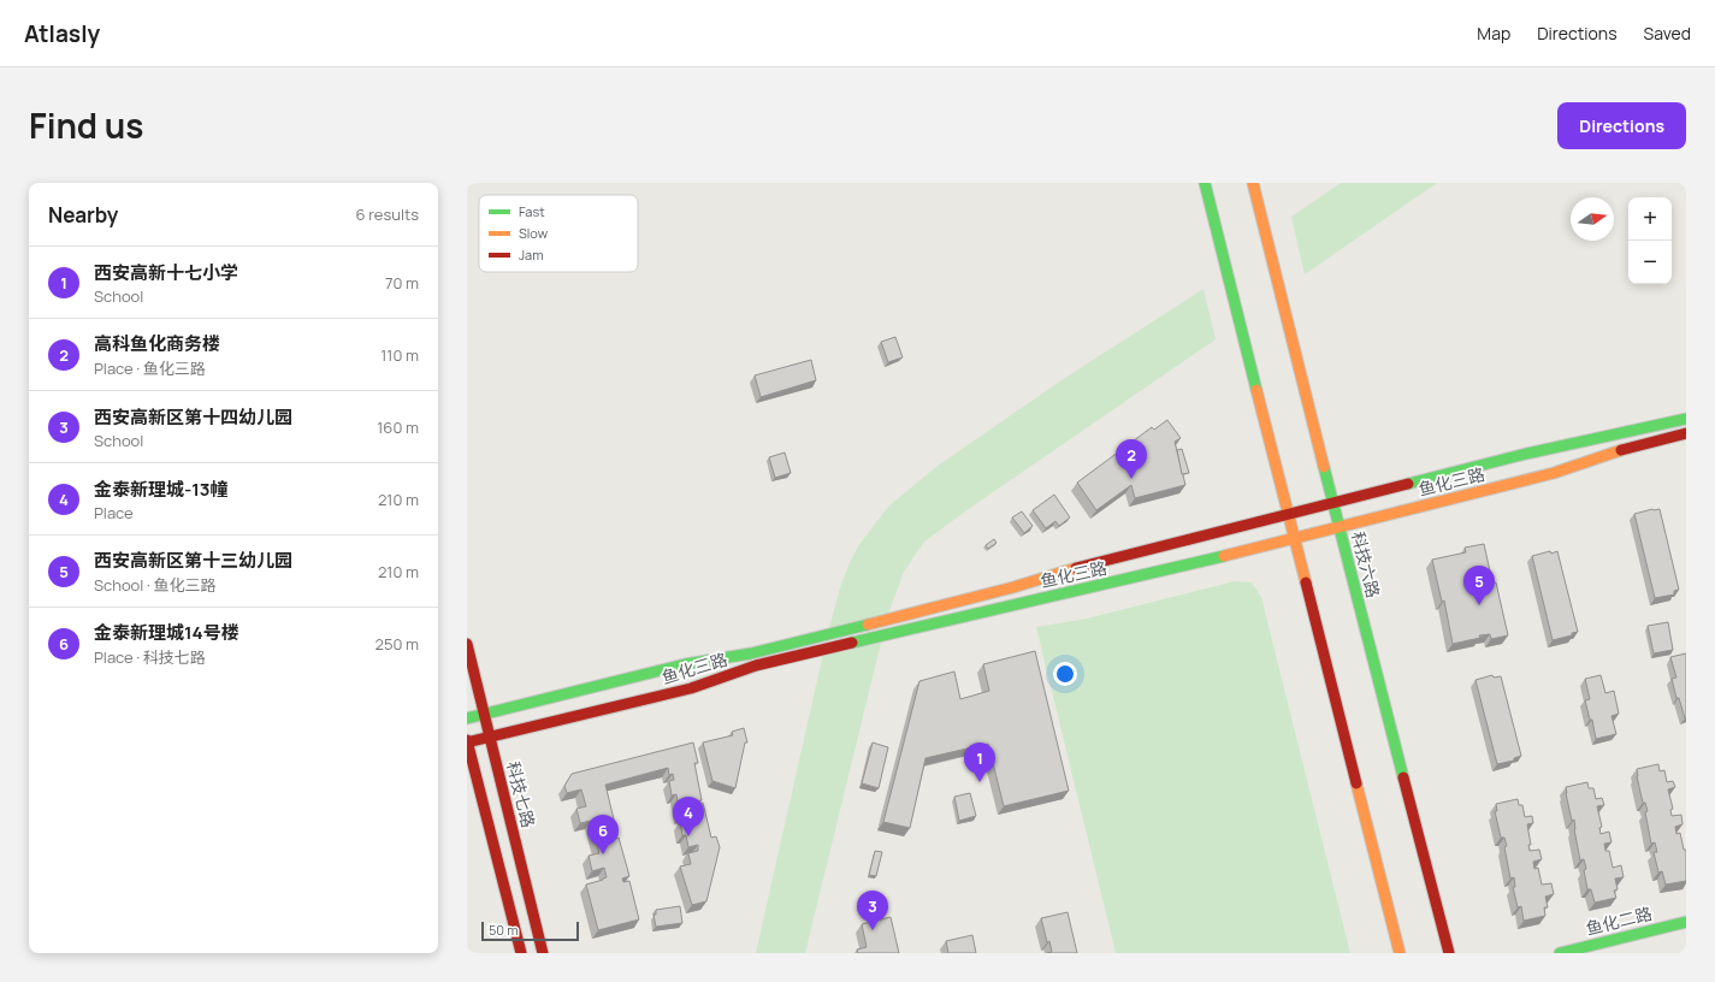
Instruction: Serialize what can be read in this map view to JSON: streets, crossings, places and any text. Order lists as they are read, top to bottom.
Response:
{
  "streets": {
    "street": [
      "鱼化三路",
      "科技六路",
      "科技七路",
      "鱼化二路"
    ]
  },
  "crossings": [
    ["鱼化三路", "科技六路"],
    ["鱼化三路", "科技七路"]
  ],
  "legend": ["Fast", "Slow", "Jam"],
  "scale_bar": "50 m",
  "north": "right",
  "page": {
    "header": "Atlasly",
    "nav": ["Map", "Directions", "Saved"],
    "title": "Find us",
    "buttons": "Directions",
    "heading": ["Nearby", "6 results"],
    "map_buttons": ["+", "−"],
    "list": [
      {
        "mark": "1",
        "name": "西安高新十七小学",
        "note": "School",
        "value": "70 m"
      },
      {
        "mark": "2",
        "name": "高科鱼化商务楼",
        "note": "Place · 鱼化三路",
        "value": "110 m"
      },
      {
        "mark": "3",
        "name": "西安高新区第十四幼儿园",
        "note": "School",
        "value": "160 m"
      },
      {
        "mark": "4",
        "name": "金泰新理城-13幢",
        "note": "Place",
        "value": "210 m"
      },
      {
        "mark": "5",
        "name": "西安高新区第十三幼儿园",
        "note": "School · 鱼化三路",
        "value": "210 m"
      },
      {
        "mark": "6",
        "name": "金泰新理城14号楼",
        "note": "Place · 科技七路",
        "value": "250 m"
      }
    ],
    "pins": [
      "2",
      "5",
      "1",
      "4",
      "6",
      "3"
    ],
    "scale": "50 m"
  }
}
